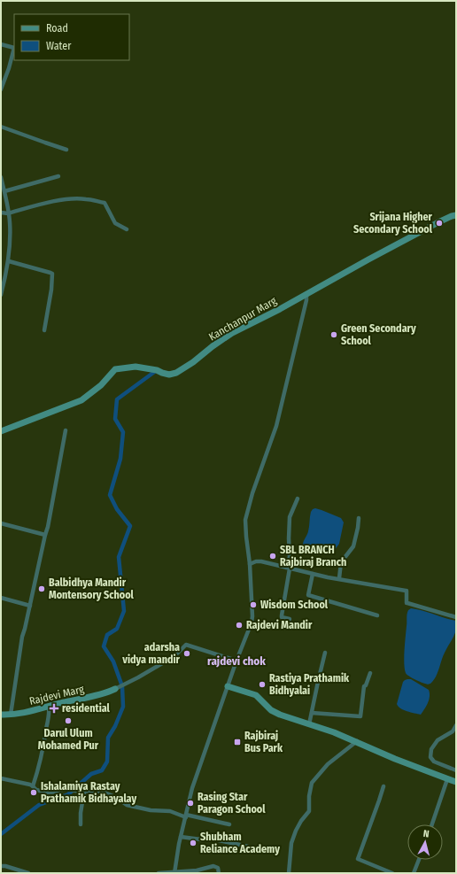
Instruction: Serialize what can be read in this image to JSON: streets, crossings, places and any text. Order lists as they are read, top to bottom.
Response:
{
  "streets": {
    "main road": ["Kanchanpur Marg", "Rajdevi Marg"]
  },
  "districts": ["rajdevi chok"],
  "places": {
    "other": [
      "Srijana Higher Secondary School",
      "Green Secondary School",
      "SBL BRANCH Rajbiraj Branch",
      "Balbidhya Mandir Montensory School",
      "Wisdom School",
      "Rajdevi Mandir",
      "adarsha vidya mandir",
      "Rastiya Prathamik Bidhyalai",
      "Darul Ulum Mohamed Pur",
      "Ishalamiya Rastay Prathamik Bidhayalay",
      "Rasing Star Paragon School",
      "Shubham Reliance Academy"
    ],
    "health": ["residential"],
    "transit": ["Rajbiraj Bus Park"]
  },
  "legend": ["Road", "Water"],
  "north": "top"
}
